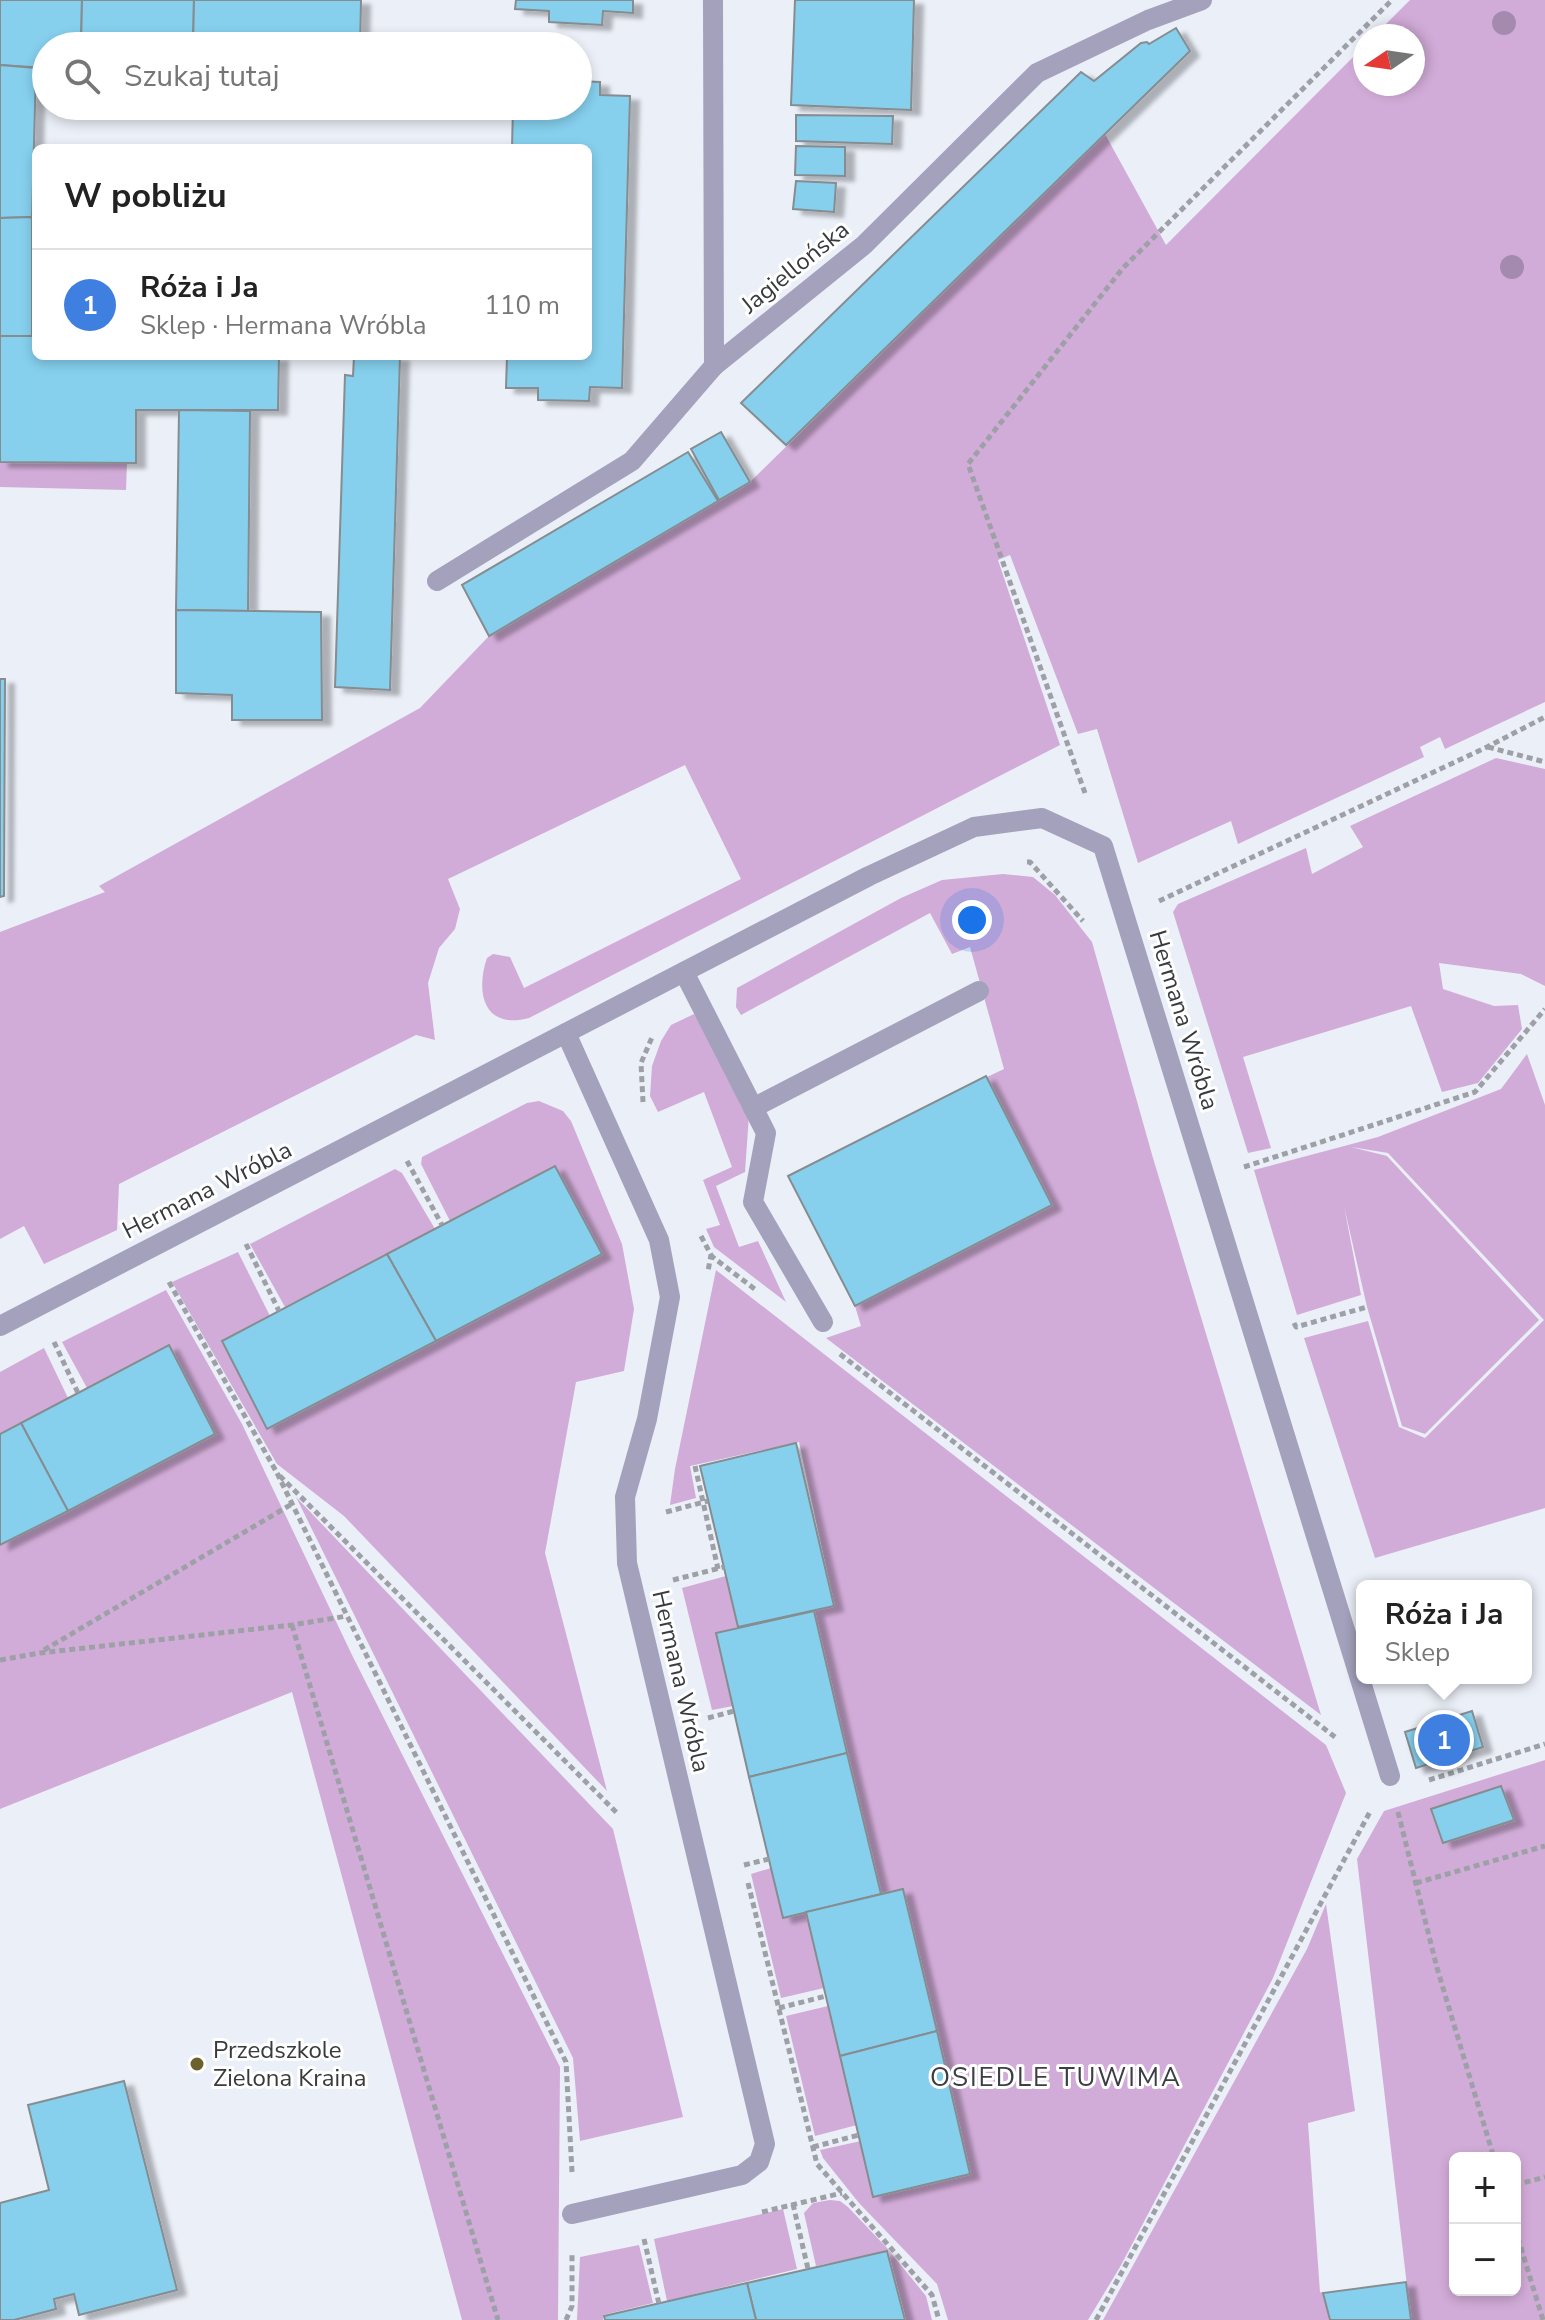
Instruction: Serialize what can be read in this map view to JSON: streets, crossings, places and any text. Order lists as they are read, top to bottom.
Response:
{
  "streets": {
    "street": ["Jagiellońska", "Hermana Wróbla"]
  },
  "districts": ["OSIEDLE TUWIMA"],
  "places": ["Przedszkole Zielona Kraina"],
  "north": "left",
  "page": {
    "search": "Szukaj tutaj",
    "heading": "W pobliżu",
    "list": [
      {
        "mark": "1",
        "name": "Róża i Ja",
        "note": "Sklep · Hermana Wróbla",
        "value": "110 m"
      }
    ],
    "popup": ["Róża i Ja", "Sklep"],
    "pins": "1",
    "map_buttons": ["+", "−"]
  }
}
